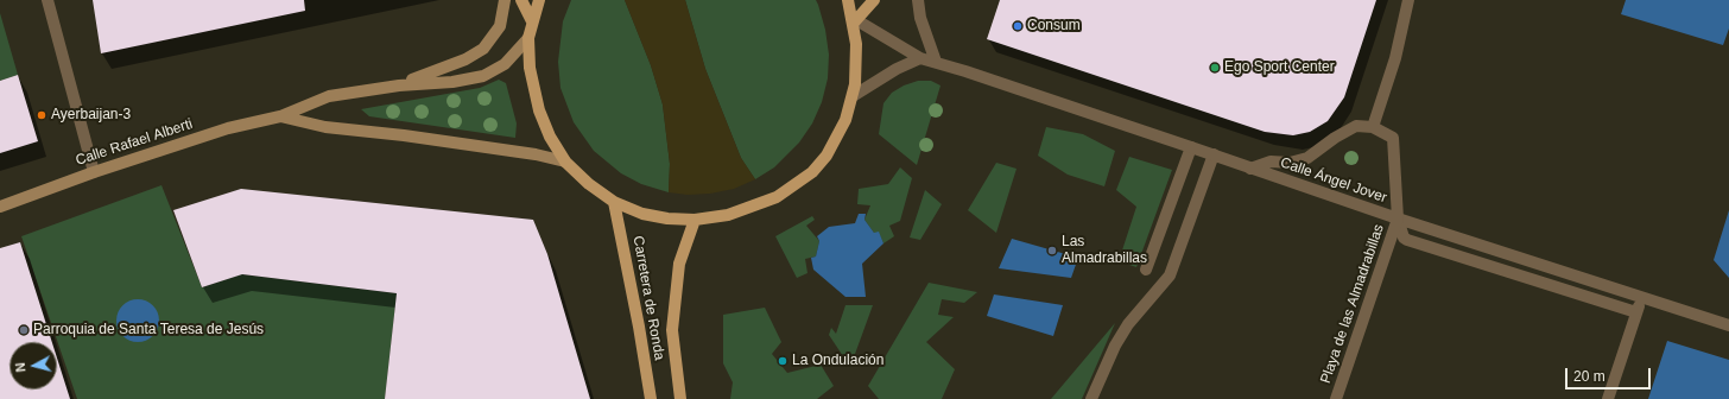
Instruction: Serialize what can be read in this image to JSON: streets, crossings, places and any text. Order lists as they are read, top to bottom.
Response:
{
  "streets": {
    "main road": ["Carretera de Ronda"],
    "street": ["Calle Rafael Alberti", "Calle Ángel Jover", "Playa de las Almadrabillas"]
  },
  "crossings": [
    ["Calle Ángel Jover", "Playa de las Almadrabillas"]
  ],
  "places": [
    "Consum",
    "Ego Sport Center",
    "Ayerbaijan-3",
    "Las Almadrabillas",
    "Parroquia de Santa Teresa de Jesús",
    "La Ondulación"
  ],
  "scale_bar": "20 m",
  "north": "left"
}
